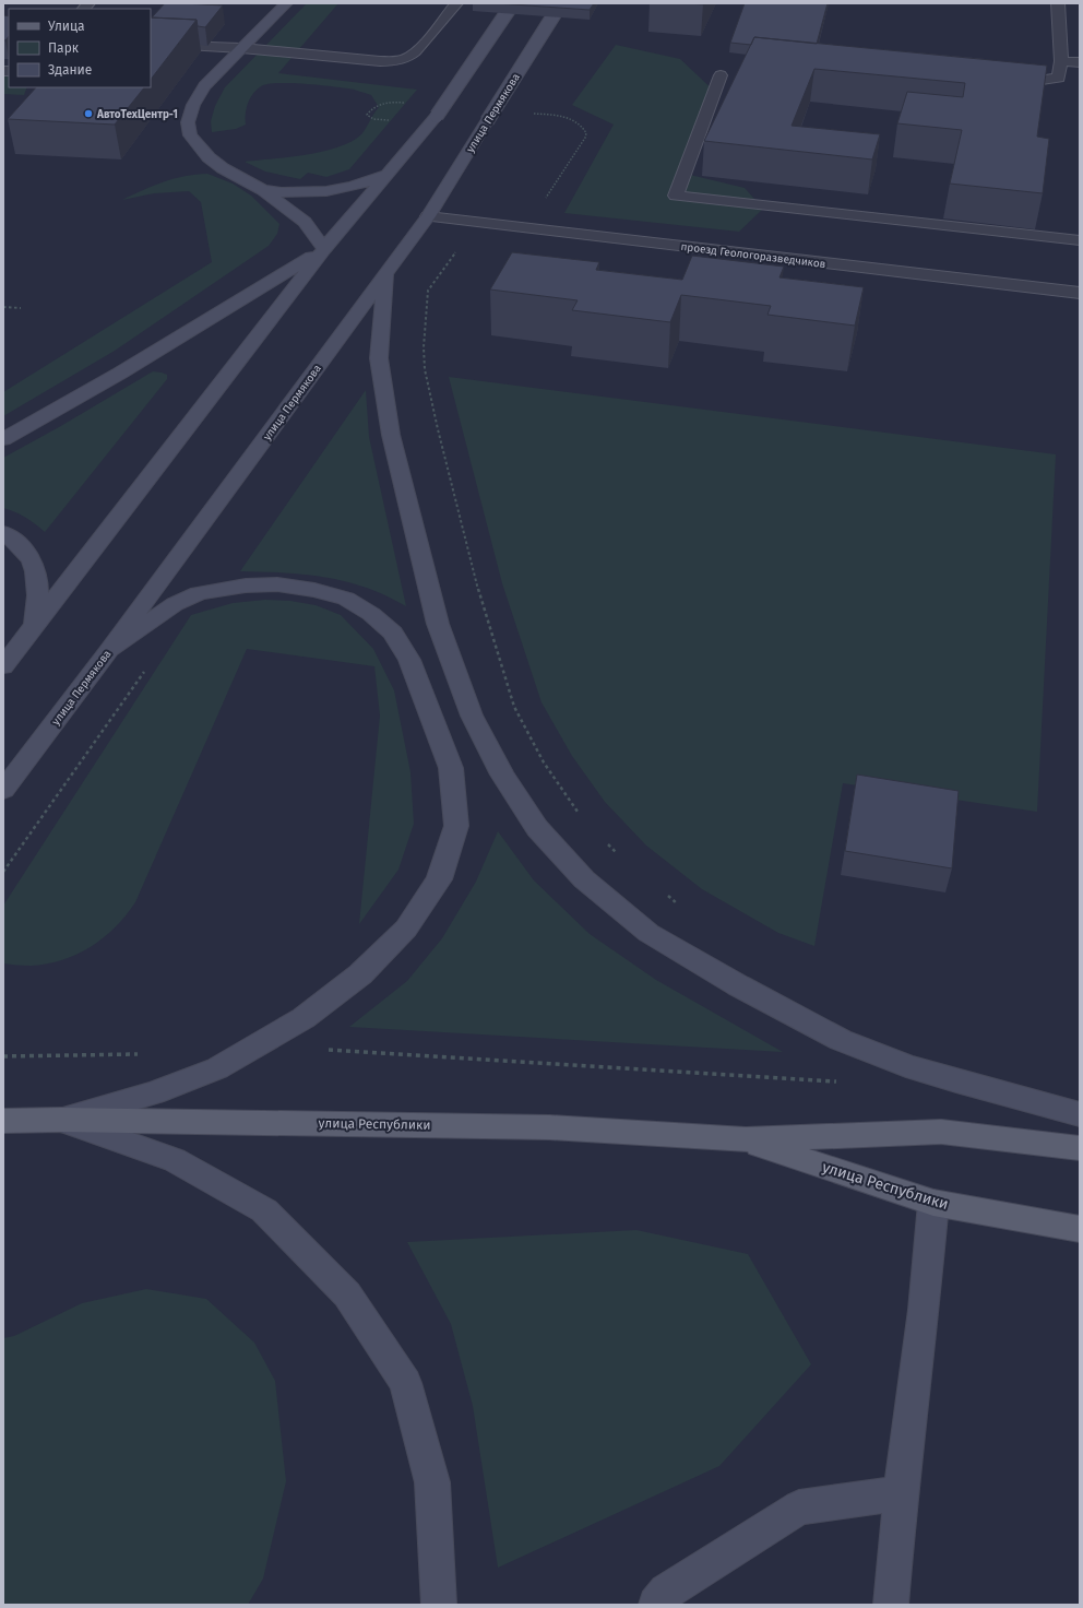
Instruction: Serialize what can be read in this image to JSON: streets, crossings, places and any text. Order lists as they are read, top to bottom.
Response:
{
  "streets": {
    "main road": ["улица Пермякова", "улица Республики"],
    "street": ["проезд Геологоразведчиков"]
  },
  "crossings": [
    ["улица Пермякова", "проезд Геологоразведчиков"]
  ],
  "places": ["АвтоТехЦентр-1"],
  "legend": ["Улица", "Парк", "Здание"]
}
